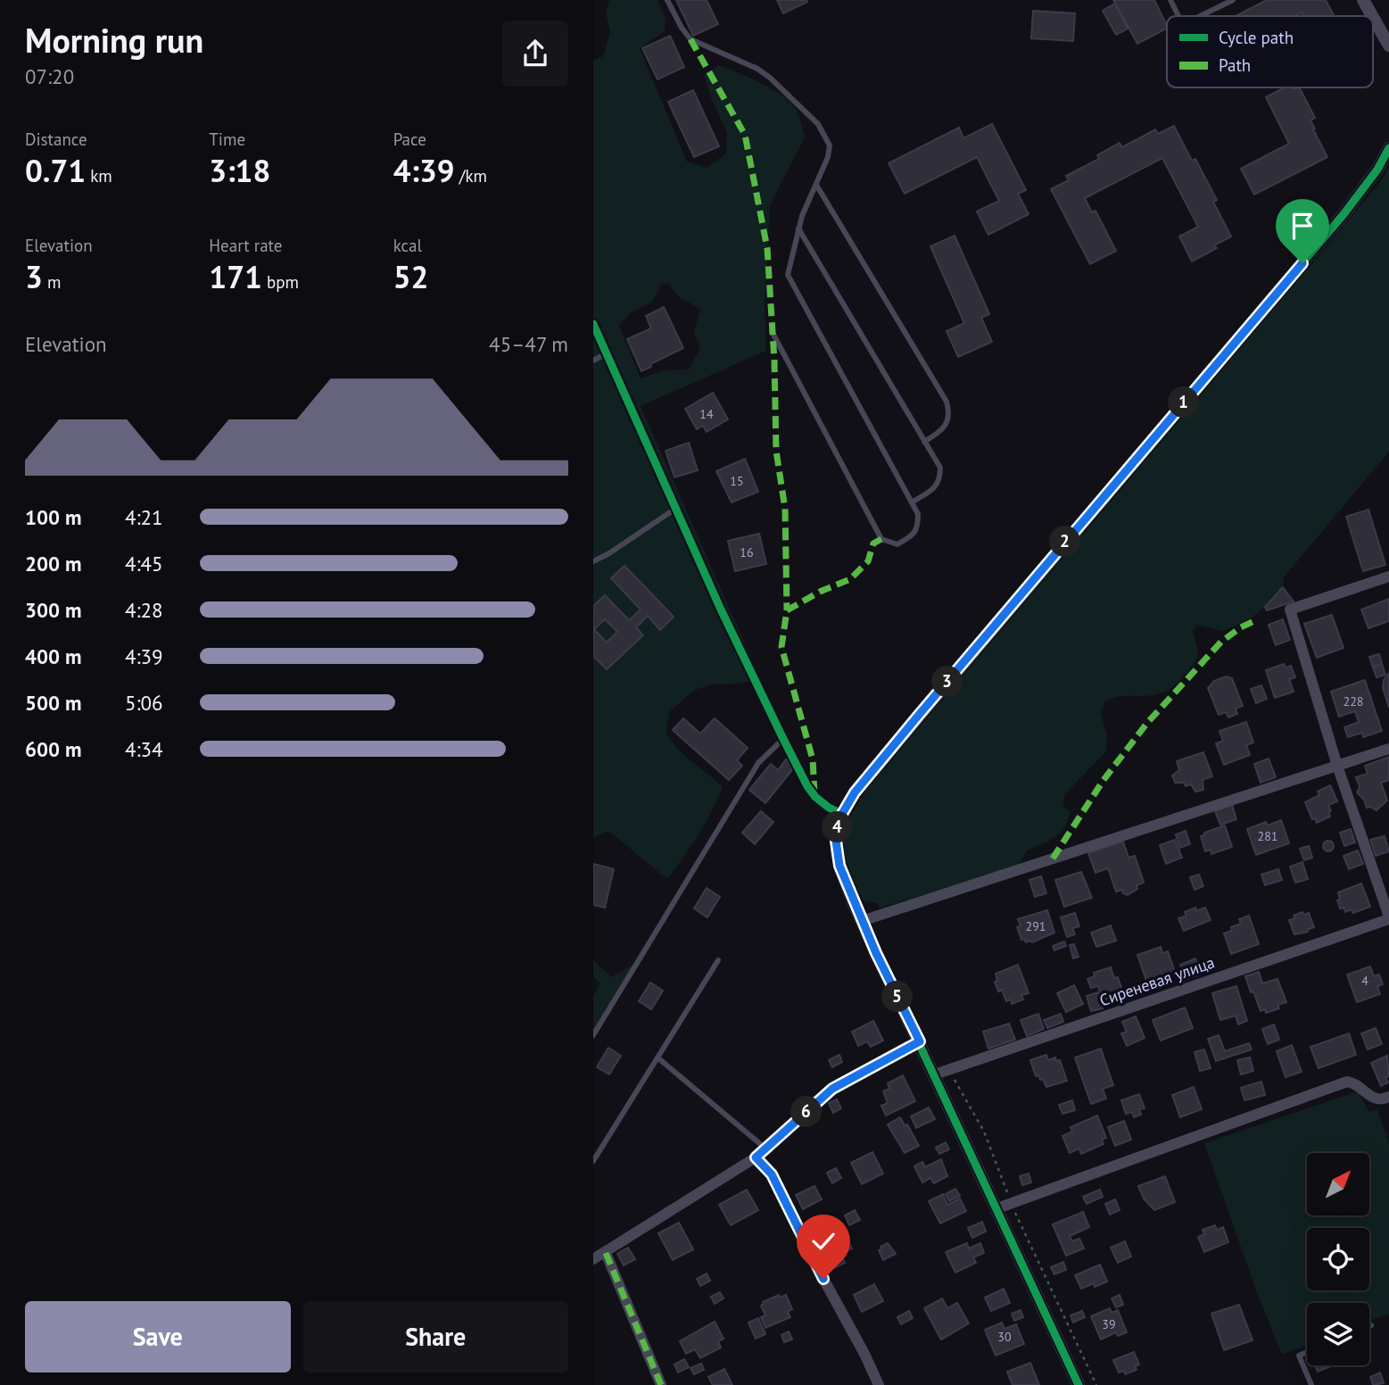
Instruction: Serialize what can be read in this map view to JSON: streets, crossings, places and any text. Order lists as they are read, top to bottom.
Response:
{
  "streets": {
    "street": ["Сиреневая улица"]
  },
  "house_numbers": [
    "14",
    "15",
    "16",
    "228",
    "281",
    "291",
    "4",
    "39",
    "30"
  ],
  "legend": ["Cycle path", "Path"],
  "north": "top right",
  "page": {
    "heading": ["Morning run", "07:20"],
    "stats": [
      ["Distance", "0.71 km"],
      ["Time", "3:18"],
      ["Pace", "4:39 /km"],
      ["Elevation", "3 m"],
      ["Heart rate", "171 bpm"],
      ["kcal", "52"]
    ],
    "chart": ["Elevation", "45–47 m"],
    "pins": [
      "1",
      "2",
      "3",
      "4",
      "5",
      "6"
    ],
    "list": [
      {
        "name": "100 m",
        "note": "4:21"
      },
      {
        "name": "200 m",
        "note": "4:45"
      },
      {
        "name": "300 m",
        "note": "4:28"
      },
      {
        "name": "400 m",
        "note": "4:39"
      },
      {
        "name": "500 m",
        "note": "5:06"
      },
      {
        "name": "600 m",
        "note": "4:34"
      }
    ],
    "buttons": ["Save", "Share"]
  }
}
